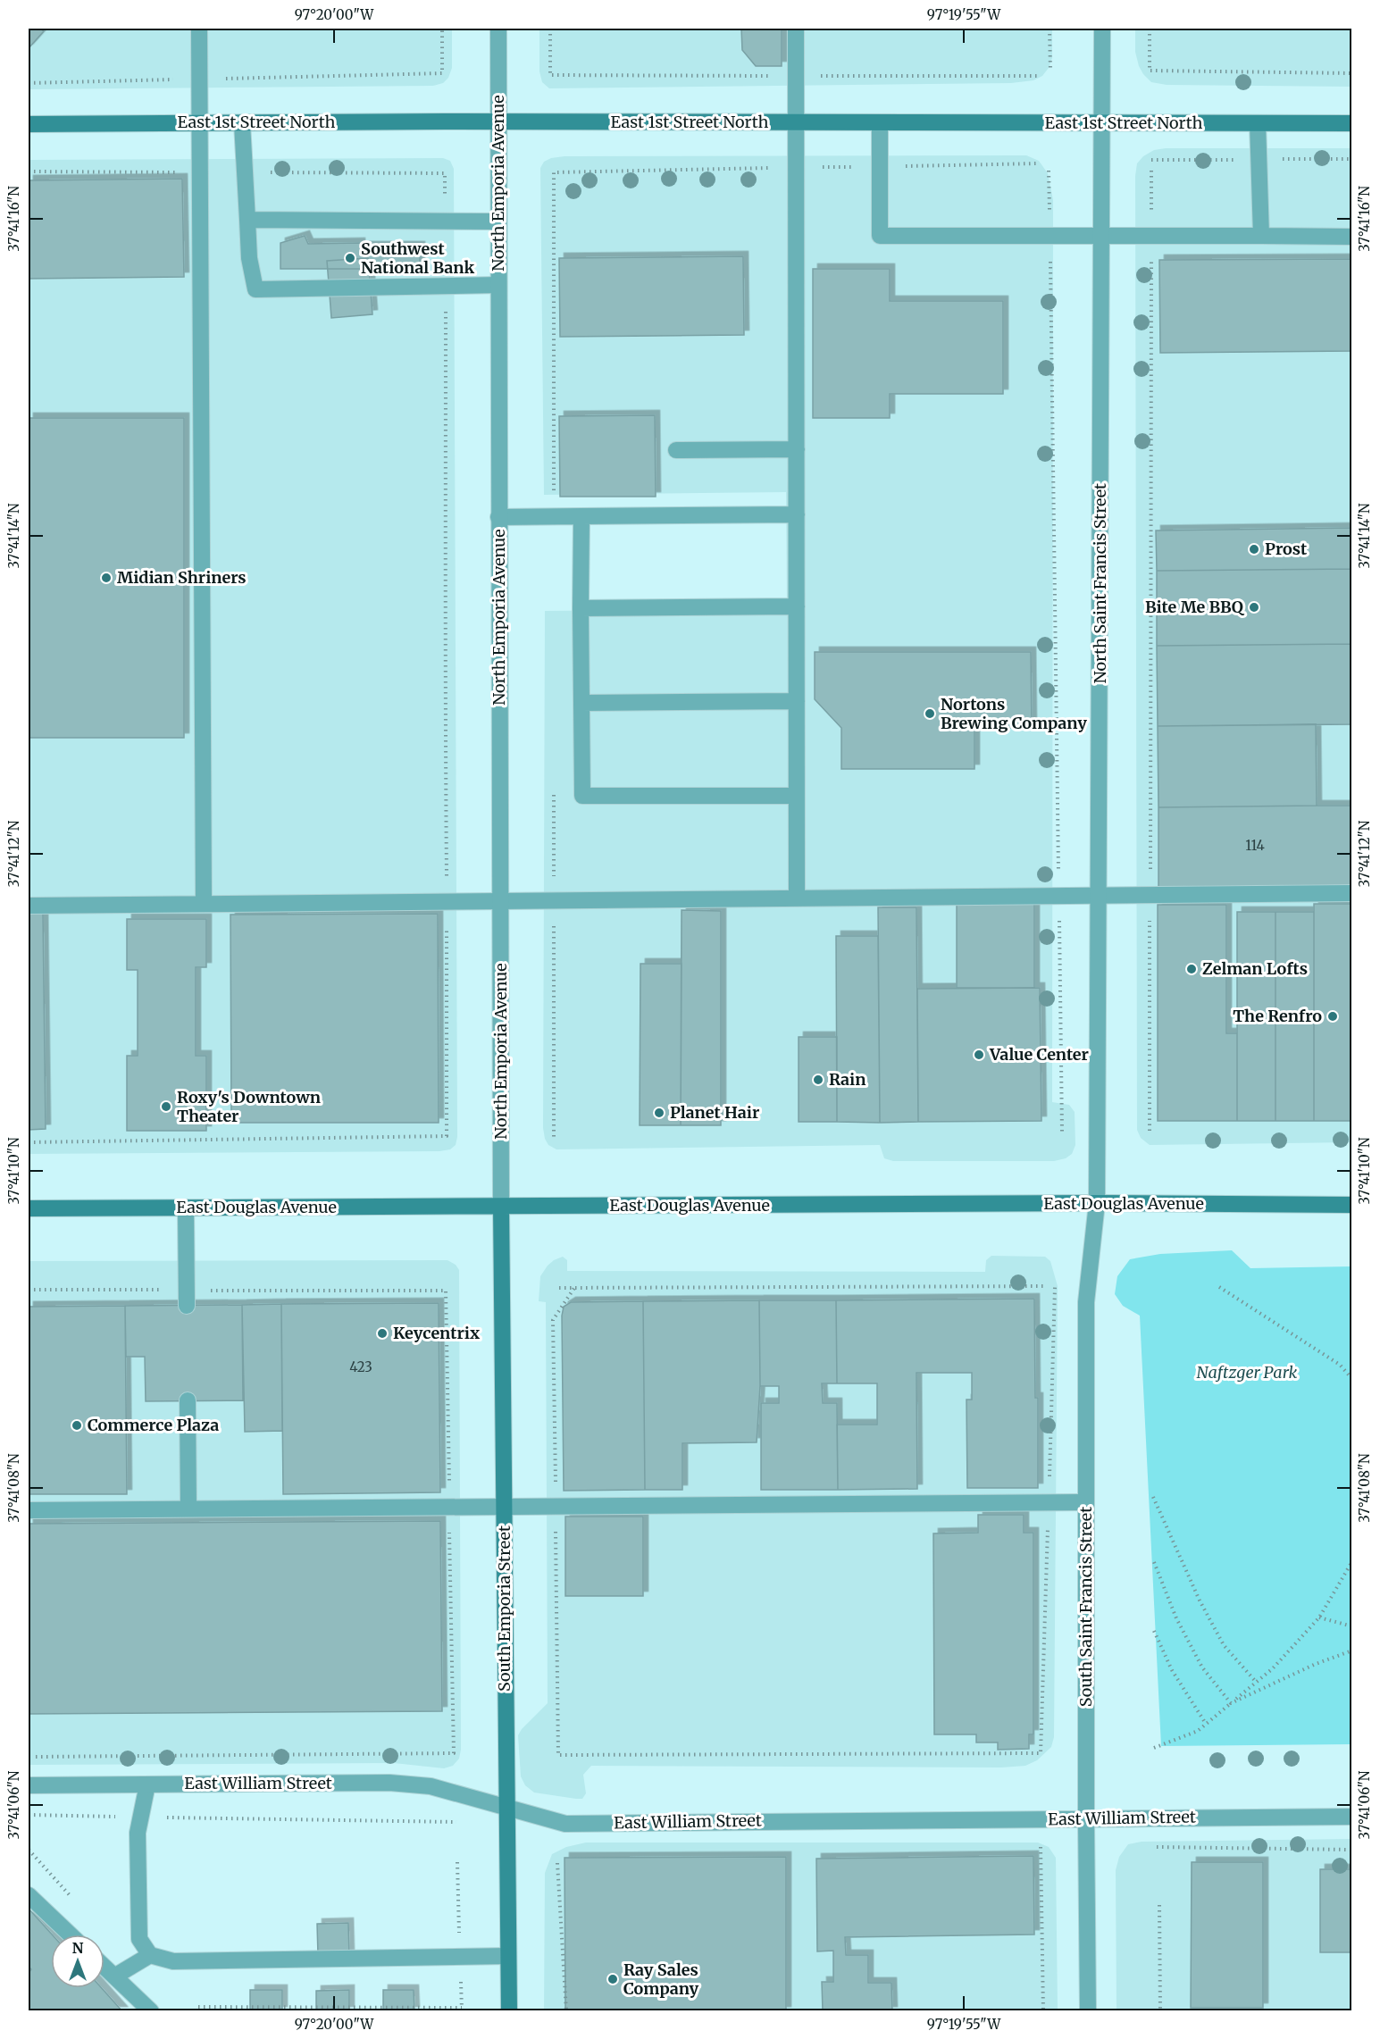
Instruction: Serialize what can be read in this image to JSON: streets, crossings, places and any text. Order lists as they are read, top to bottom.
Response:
{
  "streets": {
    "street": [
      "East 1st Street North",
      "North Emporia Avenue",
      "North Saint Francis Street",
      "East Douglas Avenue",
      "South Saint Francis Street",
      "South Emporia Street",
      "East William Street"
    ]
  },
  "crossings": [
    ["East 1st Street North", "North Emporia Avenue"],
    ["East 1st Street North", "North Saint Francis Street"],
    ["North Emporia Avenue", "East Douglas Avenue"],
    ["North Emporia Avenue", "South Emporia Street"],
    ["North Saint Francis Street", "East Douglas Avenue"],
    ["North Saint Francis Street", "South Saint Francis Street"],
    ["East Douglas Avenue", "South Saint Francis Street"],
    ["East Douglas Avenue", "South Emporia Street"],
    ["South Saint Francis Street", "East William Street"],
    ["South Emporia Street", "East William Street"]
  ],
  "parks": ["Naftzger Park"],
  "places": [
    "Southwest National Bank",
    "Prost",
    "Midian Shriners",
    "Bite Me BBQ",
    "Nortons Brewing Company",
    "Zelman Lofts",
    "The Renfro",
    "Value Center",
    "Rain",
    "Roxy's Downtown Theater",
    "Planet Hair",
    "Keycentrix",
    "Commerce Plaza",
    "Ray Sales Company"
  ],
  "house_numbers": ["114", "423"],
  "north": "top",
  "coordinates": [
    "97°20'00\"W",
    "97°19'55\"W",
    "37°41'16\"N",
    "37°41'14\"N",
    "37°41'12\"N",
    "37°41'10\"N",
    "37°41'08\"N",
    "37°41'06\"N"
  ]
}
